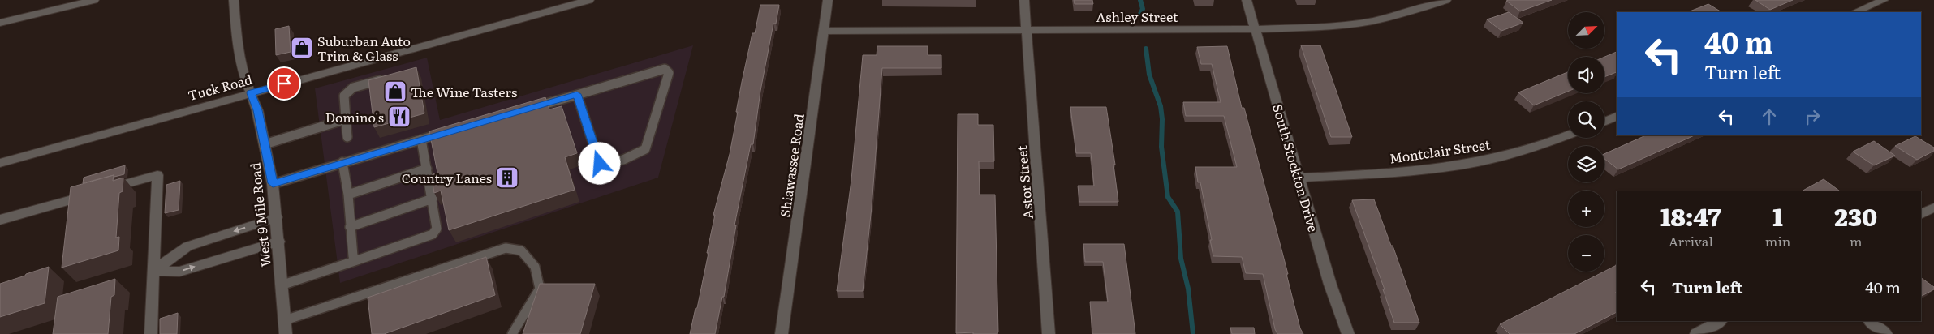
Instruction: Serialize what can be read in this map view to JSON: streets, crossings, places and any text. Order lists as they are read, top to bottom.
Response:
{
  "streets": {
    "street": [
      "Ashley Street",
      "Tuck Road",
      "Montclair Street",
      "Shiawassee Road",
      "South Stockton Drive",
      "Astor Street",
      "West 9 Mile Road"
    ]
  },
  "crossings": [
    ["Ashley Street", "Shiawassee Road"],
    ["Ashley Street", "South Stockton Drive"],
    ["Ashley Street", "Astor Street"],
    ["Tuck Road", "West 9 Mile Road"],
    ["Montclair Street", "South Stockton Drive"]
  ],
  "places": {
    "shop": ["Suburban Auto Trim & Glass", "The Wine Tasters"],
    "restaurant": ["Domino's"],
    "building": ["Country Lanes"]
  },
  "north": "top right",
  "page": {
    "map_buttons": ["+", "−"],
    "turn": ["40 m", "Turn left"],
    "eta": [
      "18:47",
      "Arrival",
      "1",
      "min",
      "230",
      "m"
    ],
    "list": [
      {
        "name": "Turn left",
        "value": "40 m"
      }
    ]
  }
}
